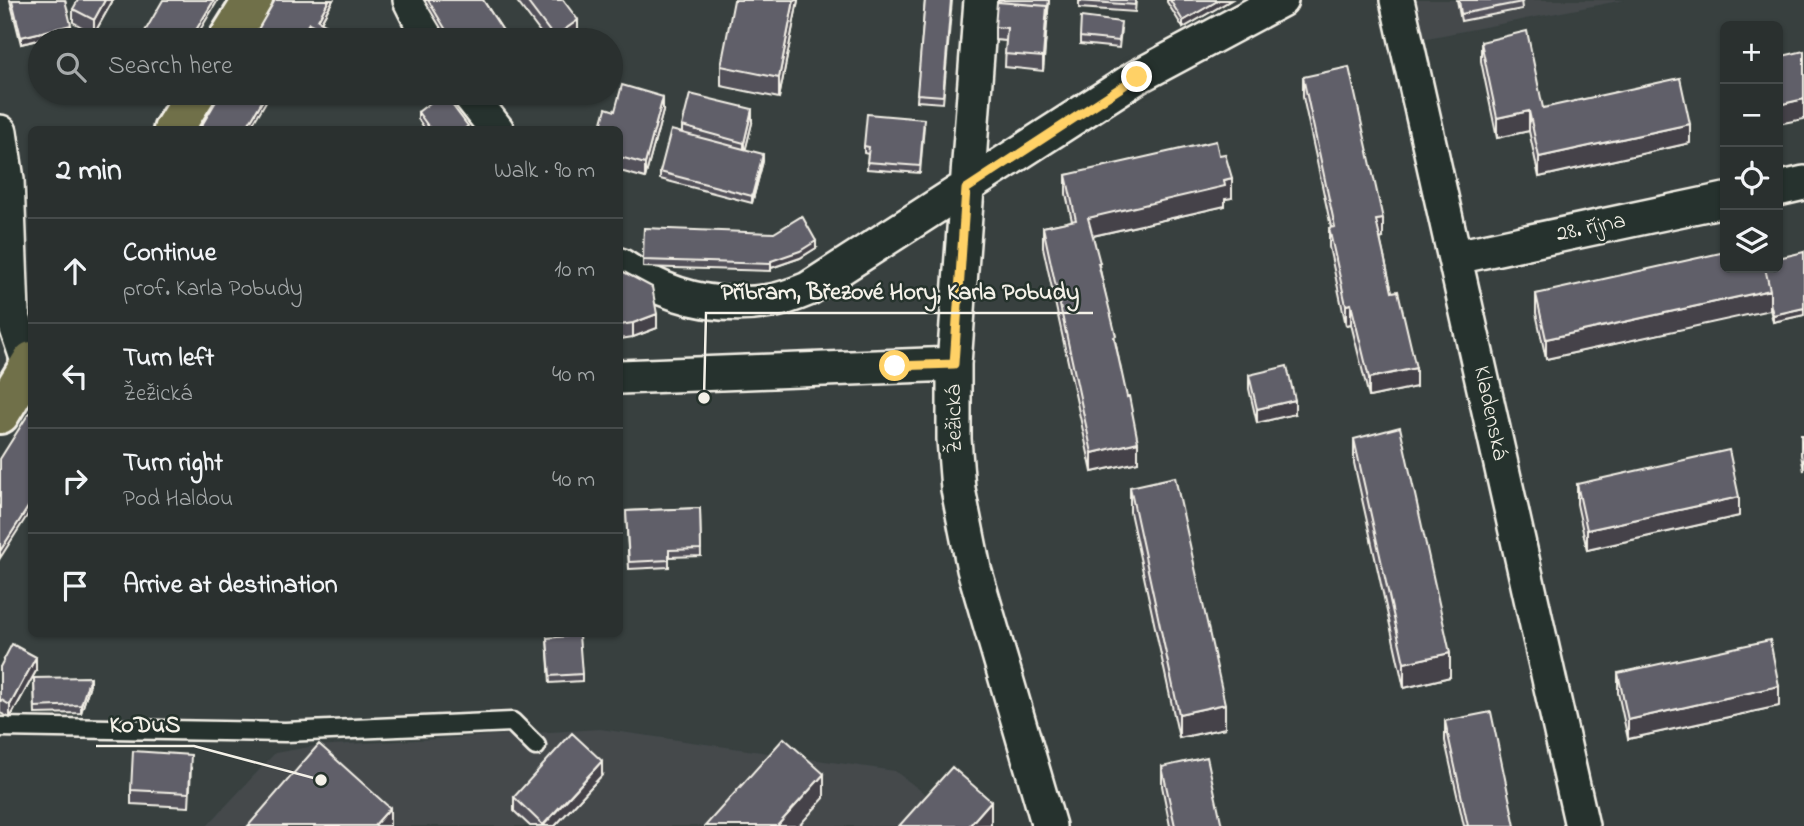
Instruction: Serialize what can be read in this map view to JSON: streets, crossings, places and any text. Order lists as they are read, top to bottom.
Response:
{
  "streets": {
    "street": ["28. října", "Kladenská", "Žežická"]
  },
  "crossings": [
    ["28. října", "Kladenská"]
  ],
  "places": ["Příbram, Březové Hory, Karla Pobudy", "KoDuS"],
  "page": {
    "map_buttons": ["+", "−"],
    "search": "Search here",
    "heading": ["2 min", "Walk · 90 m"],
    "list": [
      ["Continue", "prof. Karla Pobudy", "10 m"],
      ["Turn left", "Žežická", "40 m"],
      ["Turn right", "Pod Haldou", "40 m"],
      "Arrive at destination"
    ]
  }
}
